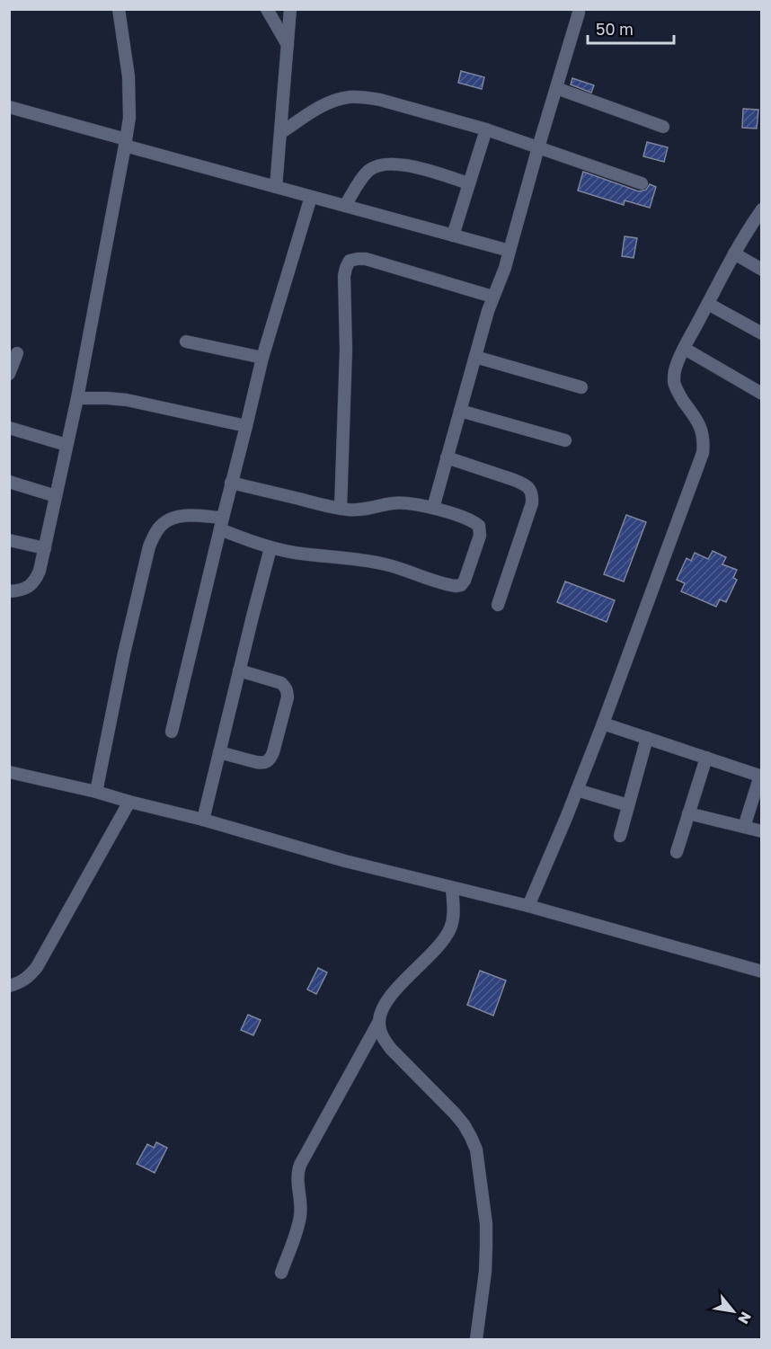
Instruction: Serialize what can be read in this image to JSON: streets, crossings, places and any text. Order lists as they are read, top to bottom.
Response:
{
  "scale_bar": "50 m",
  "north": "bottom right"
}
